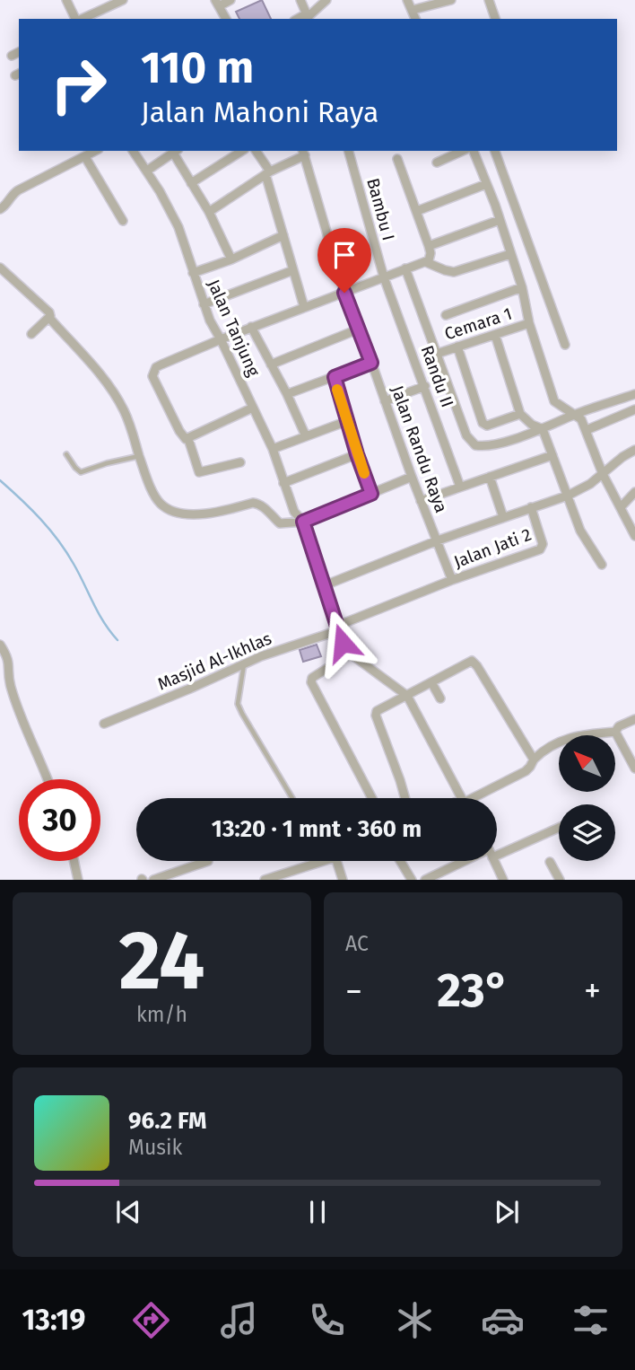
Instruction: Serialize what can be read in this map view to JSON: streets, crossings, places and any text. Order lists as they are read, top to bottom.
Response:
{
  "streets": {
    "street": [
      "Bambu I",
      "Cemara 1",
      "Jalan Tanjung",
      "Randu II",
      "Jalan Randu Raya",
      "Jalan Jati 2",
      "Masjid Al-Ikhlas"
    ]
  },
  "crossings": [
    ["Bambu I", "Randu II"],
    ["Jalan Tanjung", "Jalan Jati 2"],
    ["Jalan Tanjung", "Masjid Al-Ikhlas"],
    ["Jalan Randu Raya", "Jalan Jati 2"],
    ["Jalan Jati 2", "Masjid Al-Ikhlas"]
  ],
  "north": "top left",
  "page": {
    "turn": ["110 m", "Jalan Mahoni Raya"],
    "limit": "30",
    "trip": "13:20 · 1 mnt · 360 m",
    "tile": [
      ["24", "km/h"],
      "AC"
    ],
    "heat": ["−", "23°", "+"],
    "song": ["96.2 FM", "Musik"],
    "tabs": "13:19"
  }
}
